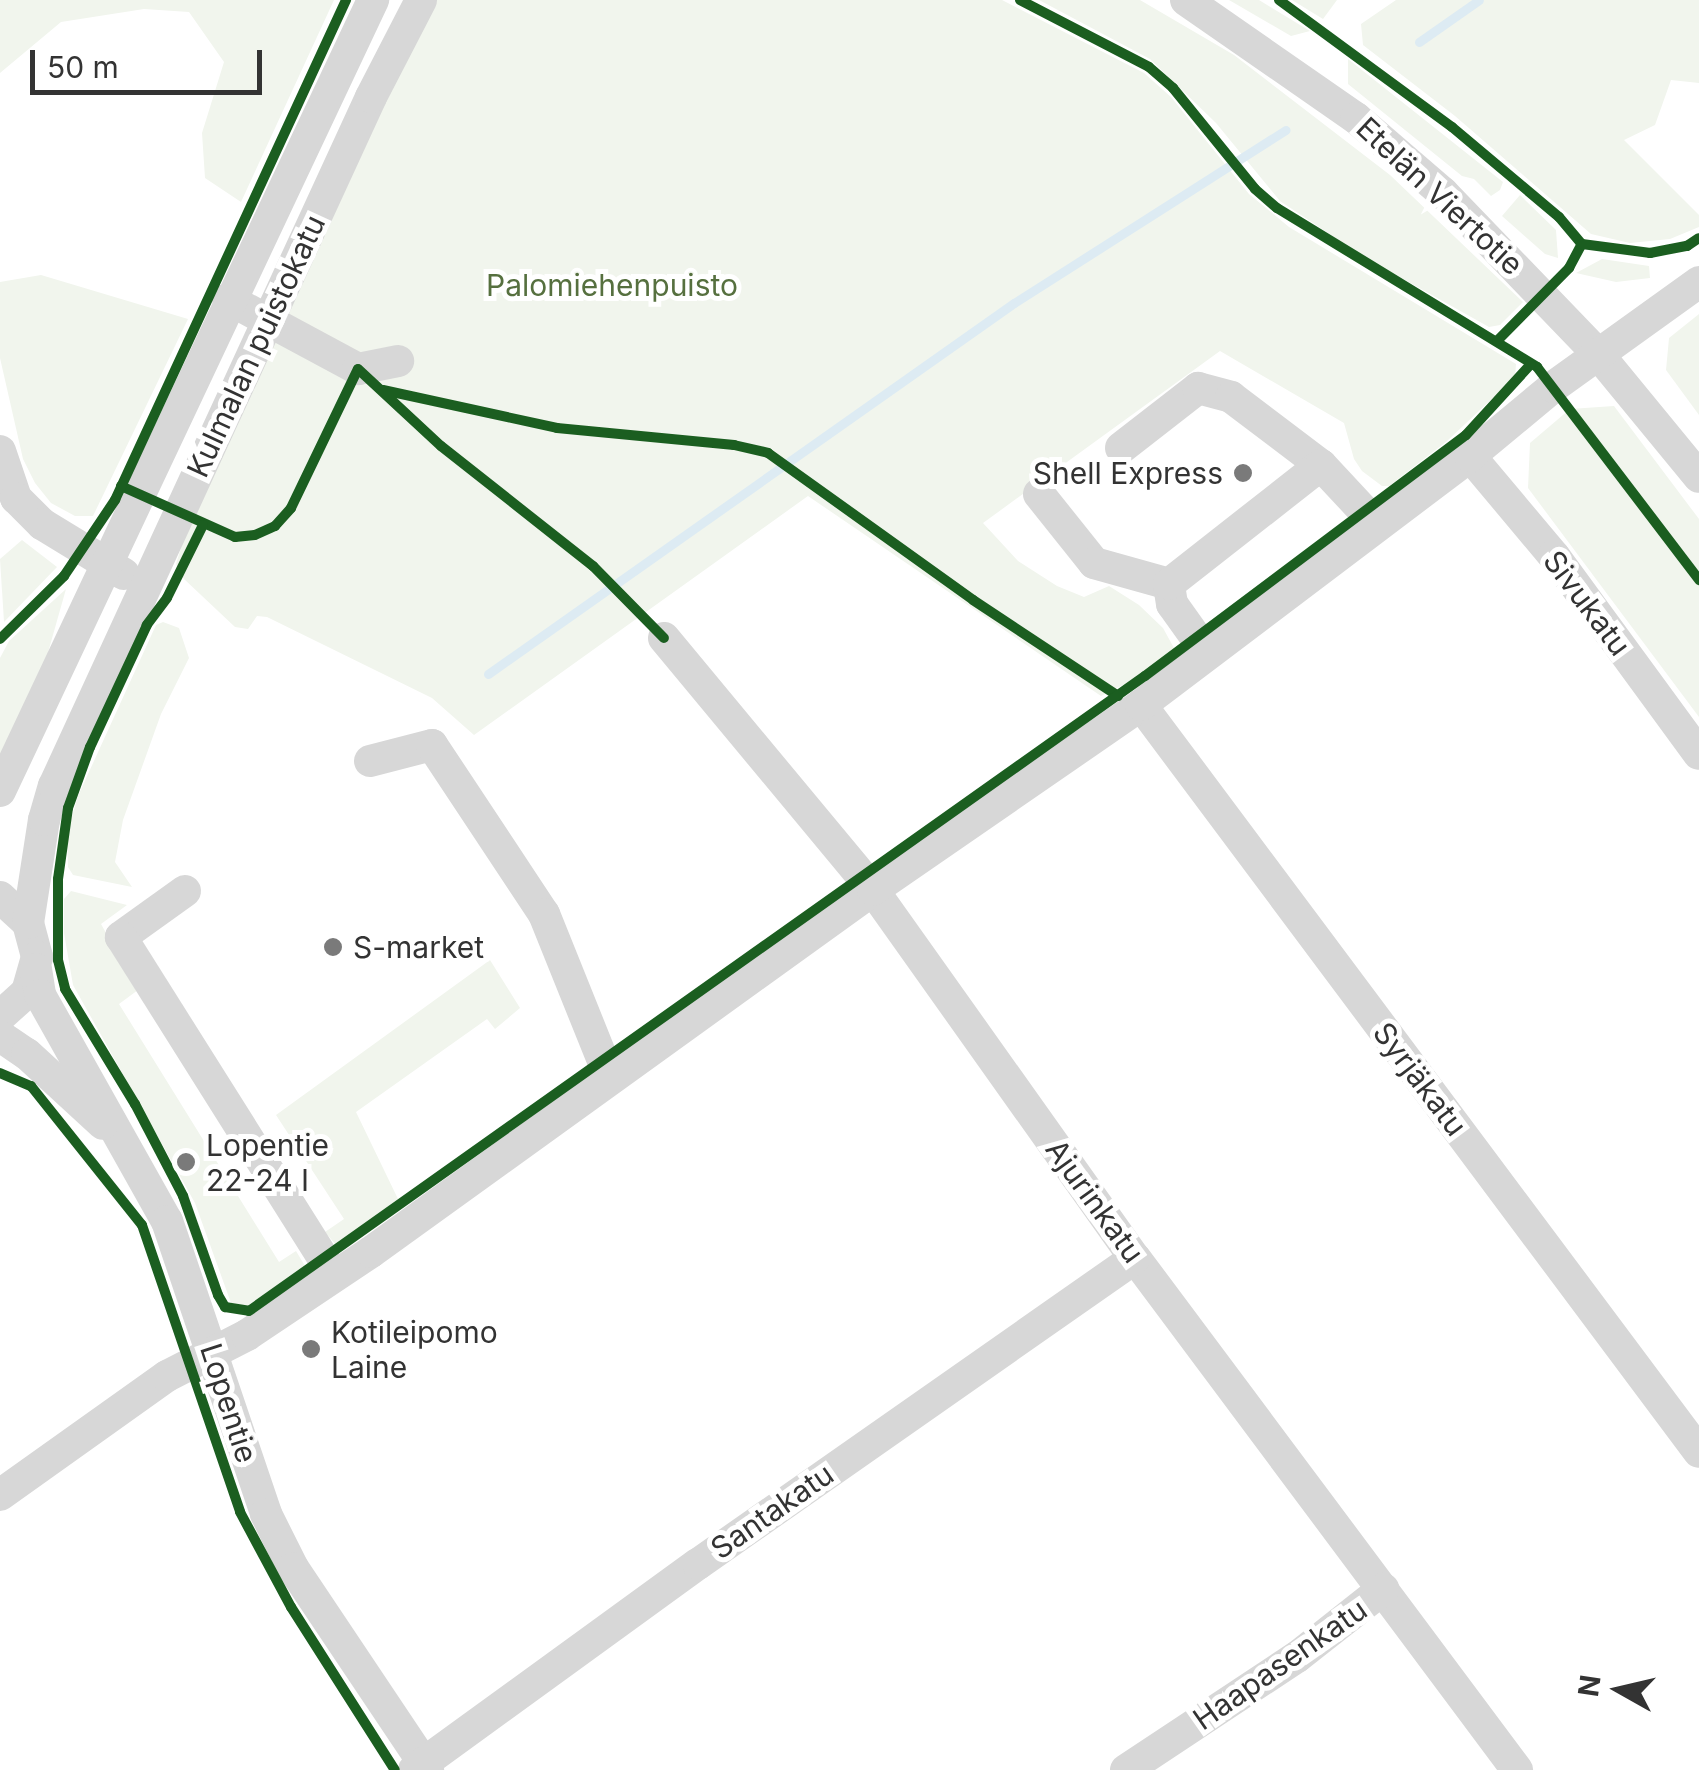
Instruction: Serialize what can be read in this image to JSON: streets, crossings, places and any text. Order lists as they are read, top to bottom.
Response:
{
  "streets": {
    "street": [
      "Etelän Viertotie",
      "Kulmalan puistokatu",
      "Sivukatu",
      "Syrjäkatu",
      "Ajurinkatu",
      "Lopentie",
      "Santakatu",
      "Haapasenkatu"
    ]
  },
  "crossings": [
    ["Kulmalan puistokatu", "Lopentie"],
    ["Ajurinkatu", "Santakatu"],
    ["Ajurinkatu", "Haapasenkatu"],
    ["Lopentie", "Santakatu"]
  ],
  "parks": ["Palomiehenpuisto"],
  "places": [
    "Shell Express",
    "S-market",
    "Lopentie 22-24 I",
    "Kotileipomo Laine"
  ],
  "scale_bar": "50 m",
  "north": "left"
}
